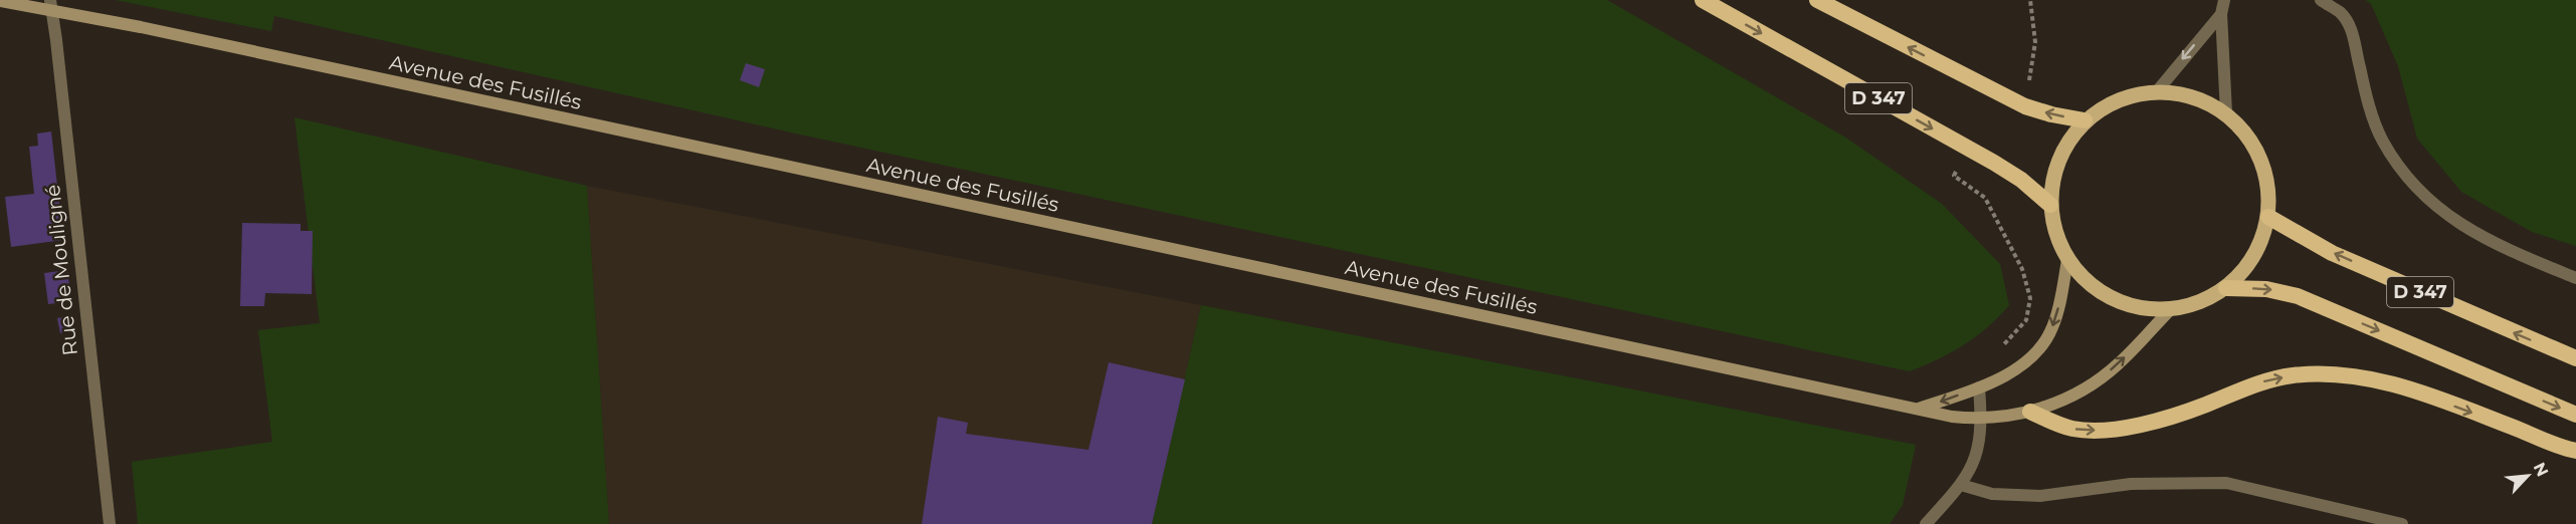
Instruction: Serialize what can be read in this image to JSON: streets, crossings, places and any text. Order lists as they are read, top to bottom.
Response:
{
  "streets": {
    "highway": ["D 347"],
    "main road": ["Avenue des Fusillés"],
    "street": ["Rue de Mouligné"]
  },
  "crossings": [
    ["Avenue des Fusillés", "Rue de Mouligné"]
  ],
  "north": "top right"
}
